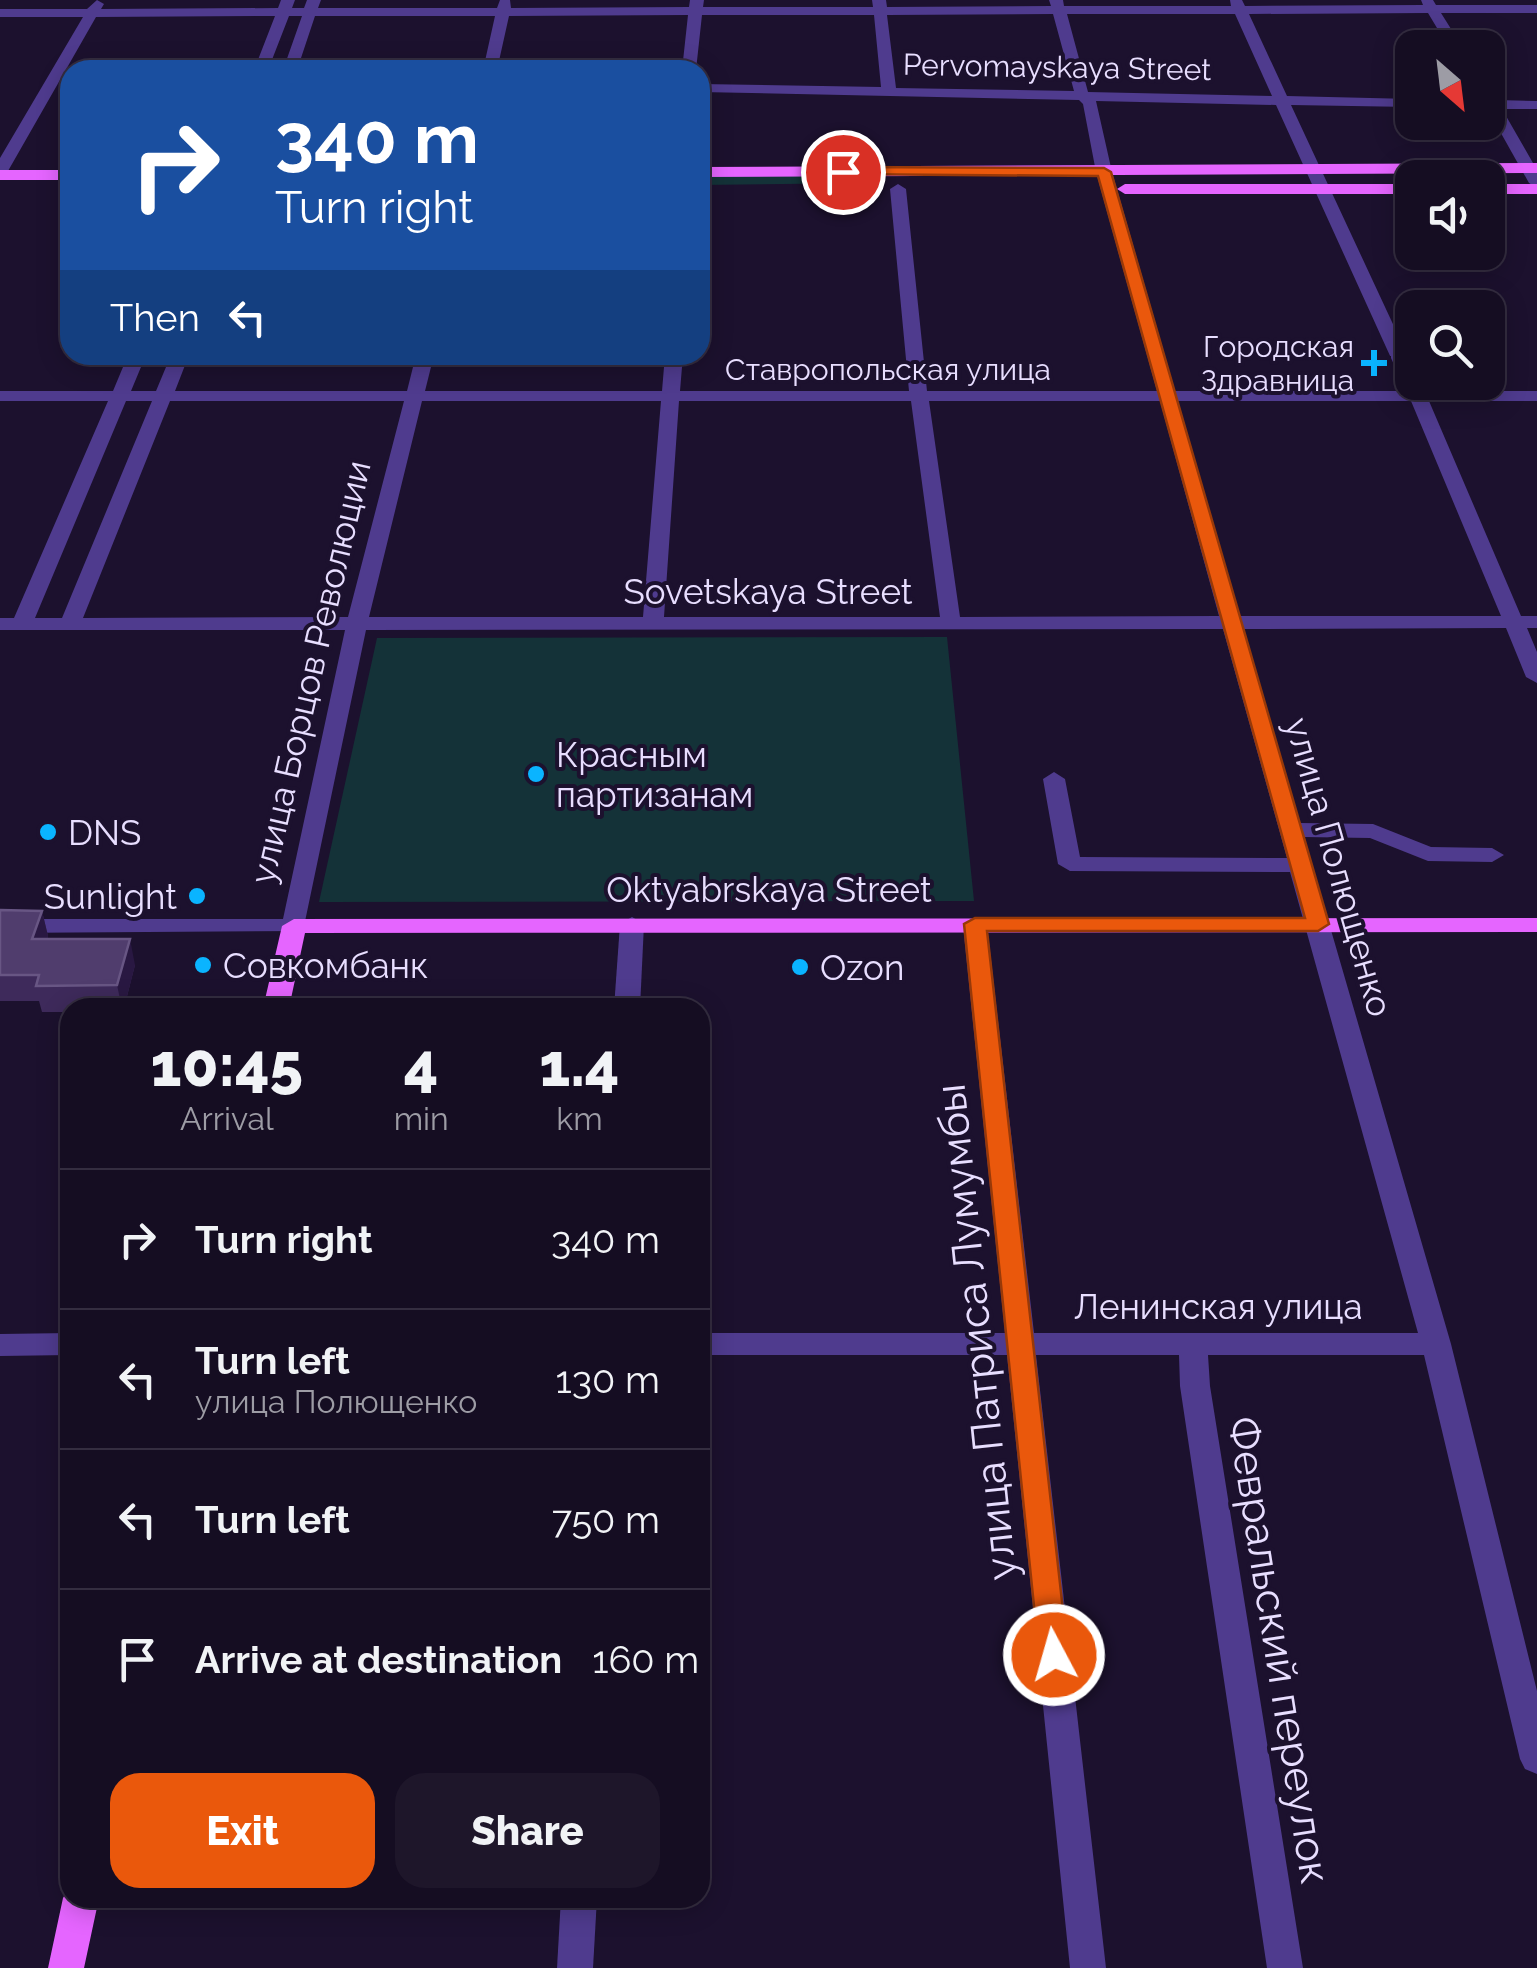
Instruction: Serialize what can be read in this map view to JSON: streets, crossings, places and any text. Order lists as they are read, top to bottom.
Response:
{
  "streets": {
    "main road": ["улица Борцов Революции", "Oktyabrskaya Street"],
    "street": [
      "Pervomayskaya Street",
      "Ставропольская улица",
      "Sovetskaya Street",
      "улица Полющенко",
      "Ленинская улица",
      "улица Патриса Лумумбы",
      "Февральский переулок"
    ]
  },
  "crossings": [
    ["Pervomayskaya Street", "улица Полющенко"],
    ["Ставропольская улица", "улица Борцов Революции"],
    ["Ставропольская улица", "улица Полющенко"],
    ["Sovetskaya Street", "улица Борцов Революции"],
    ["Sovetskaya Street", "улица Полющенко"],
    ["улица Борцов Революции", "Oktyabrskaya Street"],
    ["улица Полющенко", "Oktyabrskaya Street"],
    ["улица Полющенко", "Ленинская улица"],
    ["Oktyabrskaya Street", "улица Патриса Лумумбы"],
    ["Ленинская улица", "улица Патриса Лумумбы"],
    ["Ленинская улица", "Февральский переулок"]
  ],
  "places": {
    "health": ["Городская Здравница"],
    "other": [
      "Красным партизанам",
      "DNS",
      "Sunlight",
      "Совкомбанк",
      "Ozon"
    ]
  },
  "north": "bottom right",
  "page": {
    "turn": ["340 m", "Turn right"],
    "then": "Then",
    "eta": [
      "10:45",
      "Arrival",
      "4",
      "min",
      "1.4",
      "km"
    ],
    "list": [
      {
        "name": "Turn right",
        "value": "340 m"
      },
      {
        "name": "Turn left",
        "note": "улица Полющенко",
        "value": "130 m"
      },
      {
        "name": "Turn left",
        "value": "750 m"
      },
      {
        "name": "Arrive at destination",
        "value": "160 m"
      }
    ],
    "buttons": ["Exit", "Share"]
  }
}
